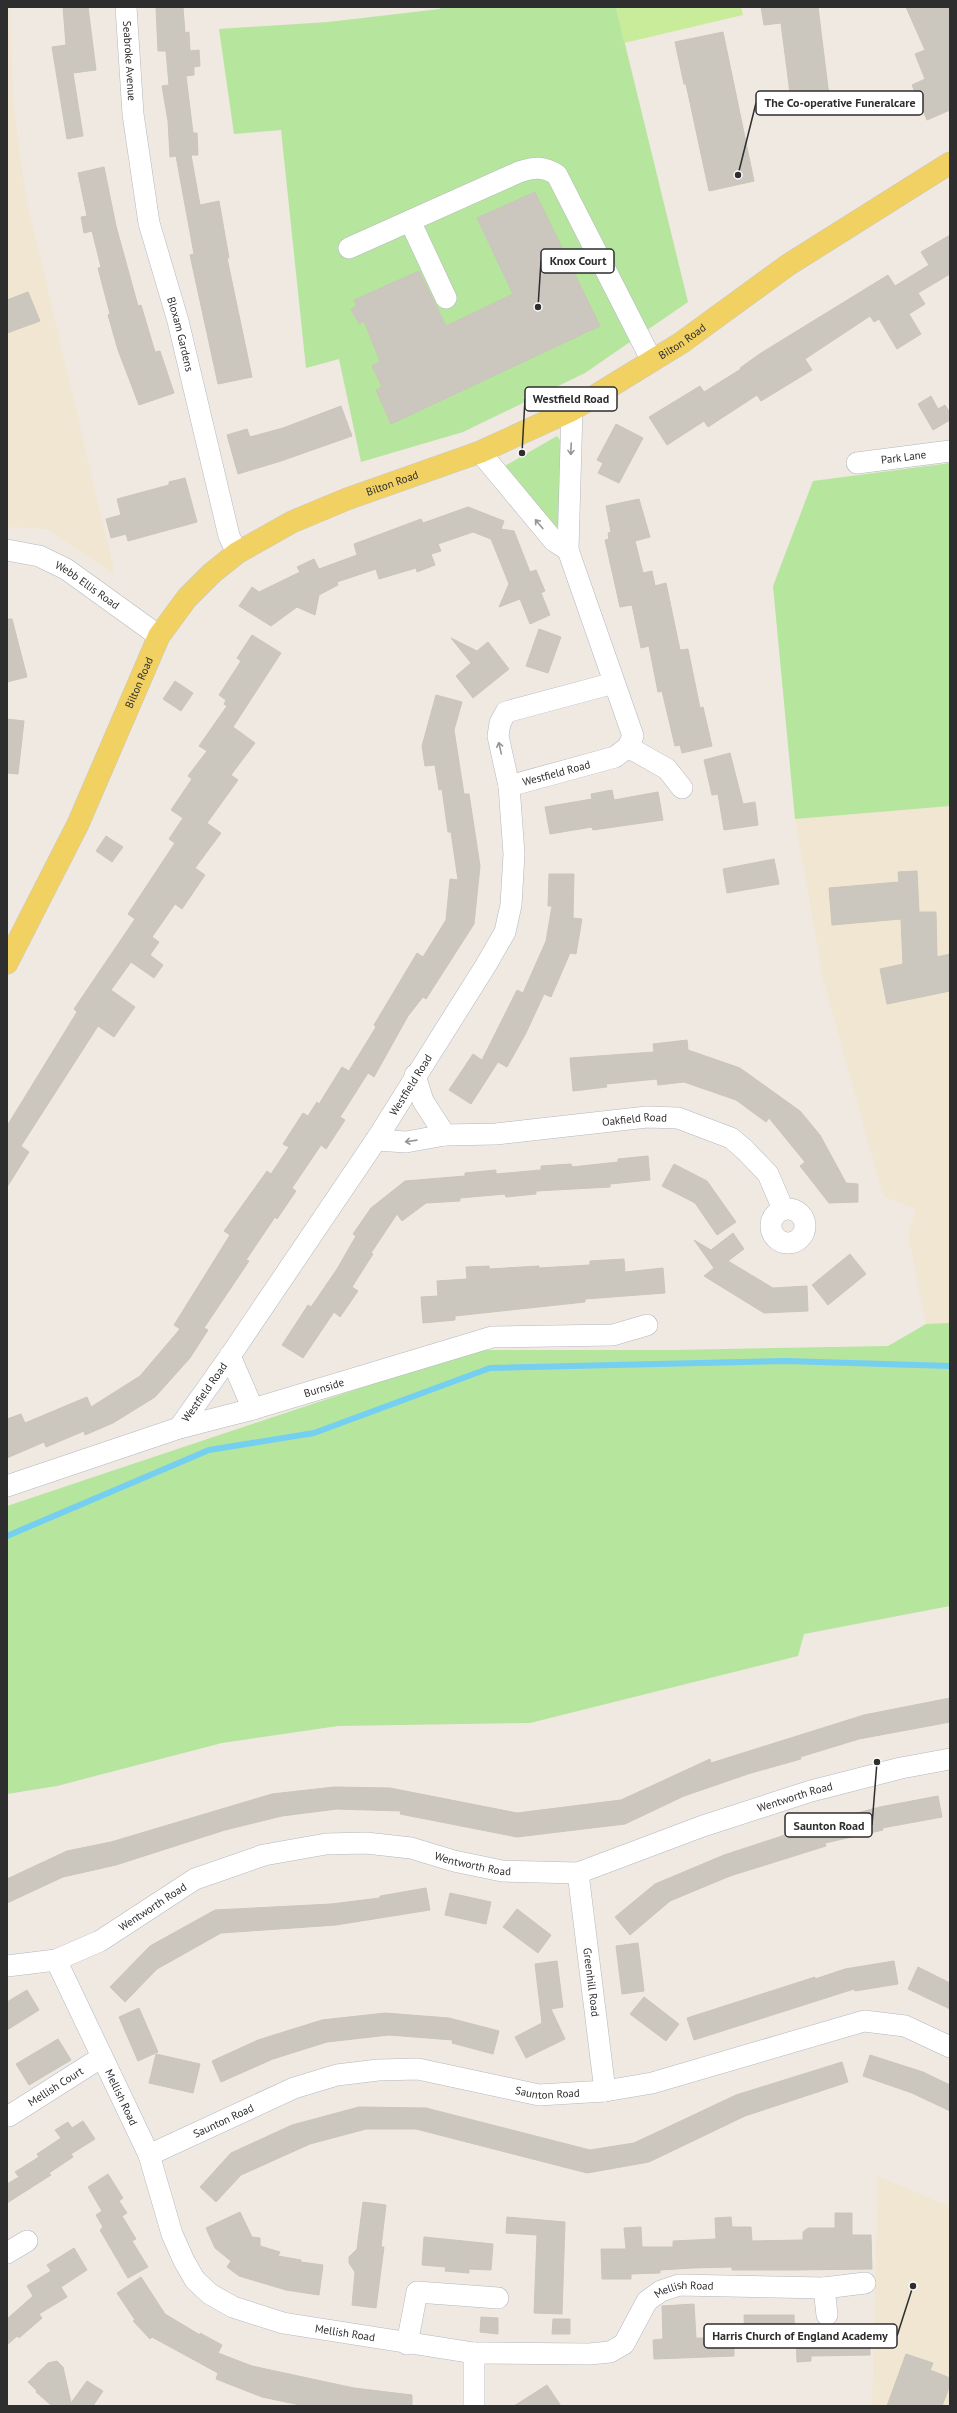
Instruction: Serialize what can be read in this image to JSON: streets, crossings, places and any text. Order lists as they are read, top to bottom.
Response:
{
  "streets": {
    "main road": ["Bilton Road"],
    "street": [
      "Seabroke Avenue",
      "Bloxam Gardens",
      "Park Lane",
      "Webb Ellis Road",
      "Westfield Road",
      "Oakfield Road",
      "Burnside",
      "Wentworth Road",
      "Greenhill Road",
      "Mellish Court",
      "Saunton Road",
      "Mellish Road"
    ]
  },
  "crossings": [
    ["Seabroke Avenue", "Bloxam Gardens"],
    ["Bloxam Gardens", "Bilton Road"],
    ["Bilton Road", "Webb Ellis Road"],
    ["Westfield Road", "Oakfield Road"],
    ["Westfield Road", "Burnside"],
    ["Wentworth Road", "Greenhill Road"],
    ["Wentworth Road", "Mellish Road"],
    ["Greenhill Road", "Saunton Road"],
    ["Mellish Court", "Mellish Road"],
    ["Saunton Road", "Mellish Road"]
  ],
  "places": [
    "The Co-operative Funeralcare",
    "Knox Court",
    "Westfield Road",
    "Saunton Road",
    "Harris Church of England Academy"
  ]
}
